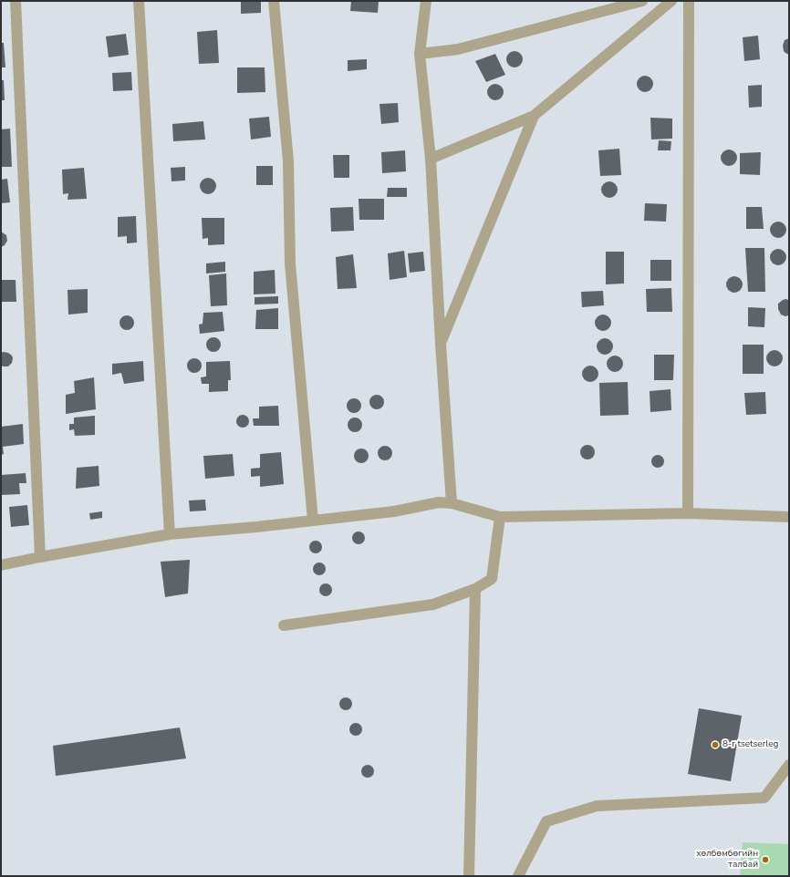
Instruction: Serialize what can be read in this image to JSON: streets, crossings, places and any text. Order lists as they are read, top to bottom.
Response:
{
  "places": ["8-r tsetserleg", "хөлбөмбөгийн талбай"]
}
